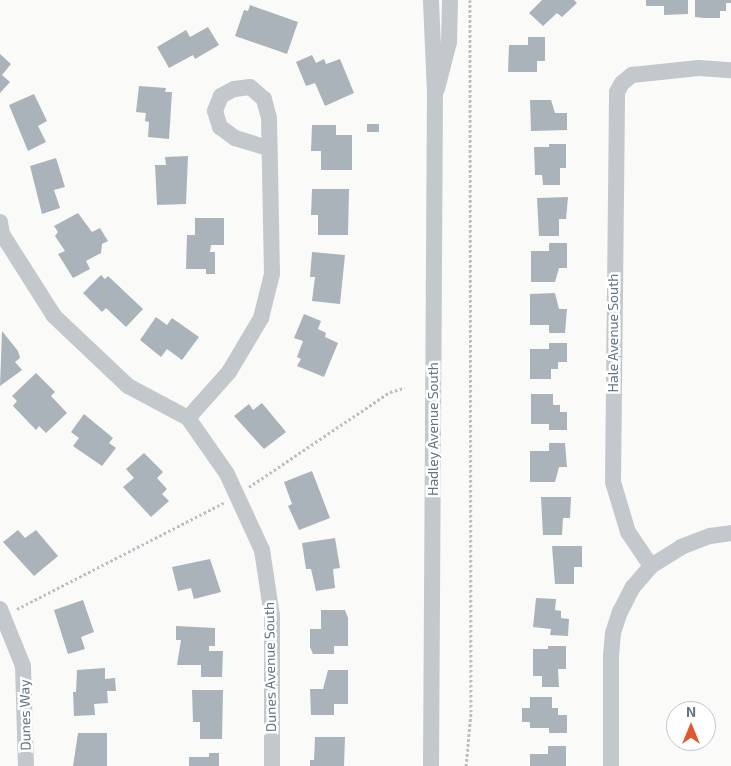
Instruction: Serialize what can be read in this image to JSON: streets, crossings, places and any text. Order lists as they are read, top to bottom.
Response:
{
  "streets": {
    "street": [
      "Hale Avenue South",
      "Hadley Avenue South",
      "Dunes Avenue South",
      "Dunes Way"
    ]
  },
  "north": "top"
}
